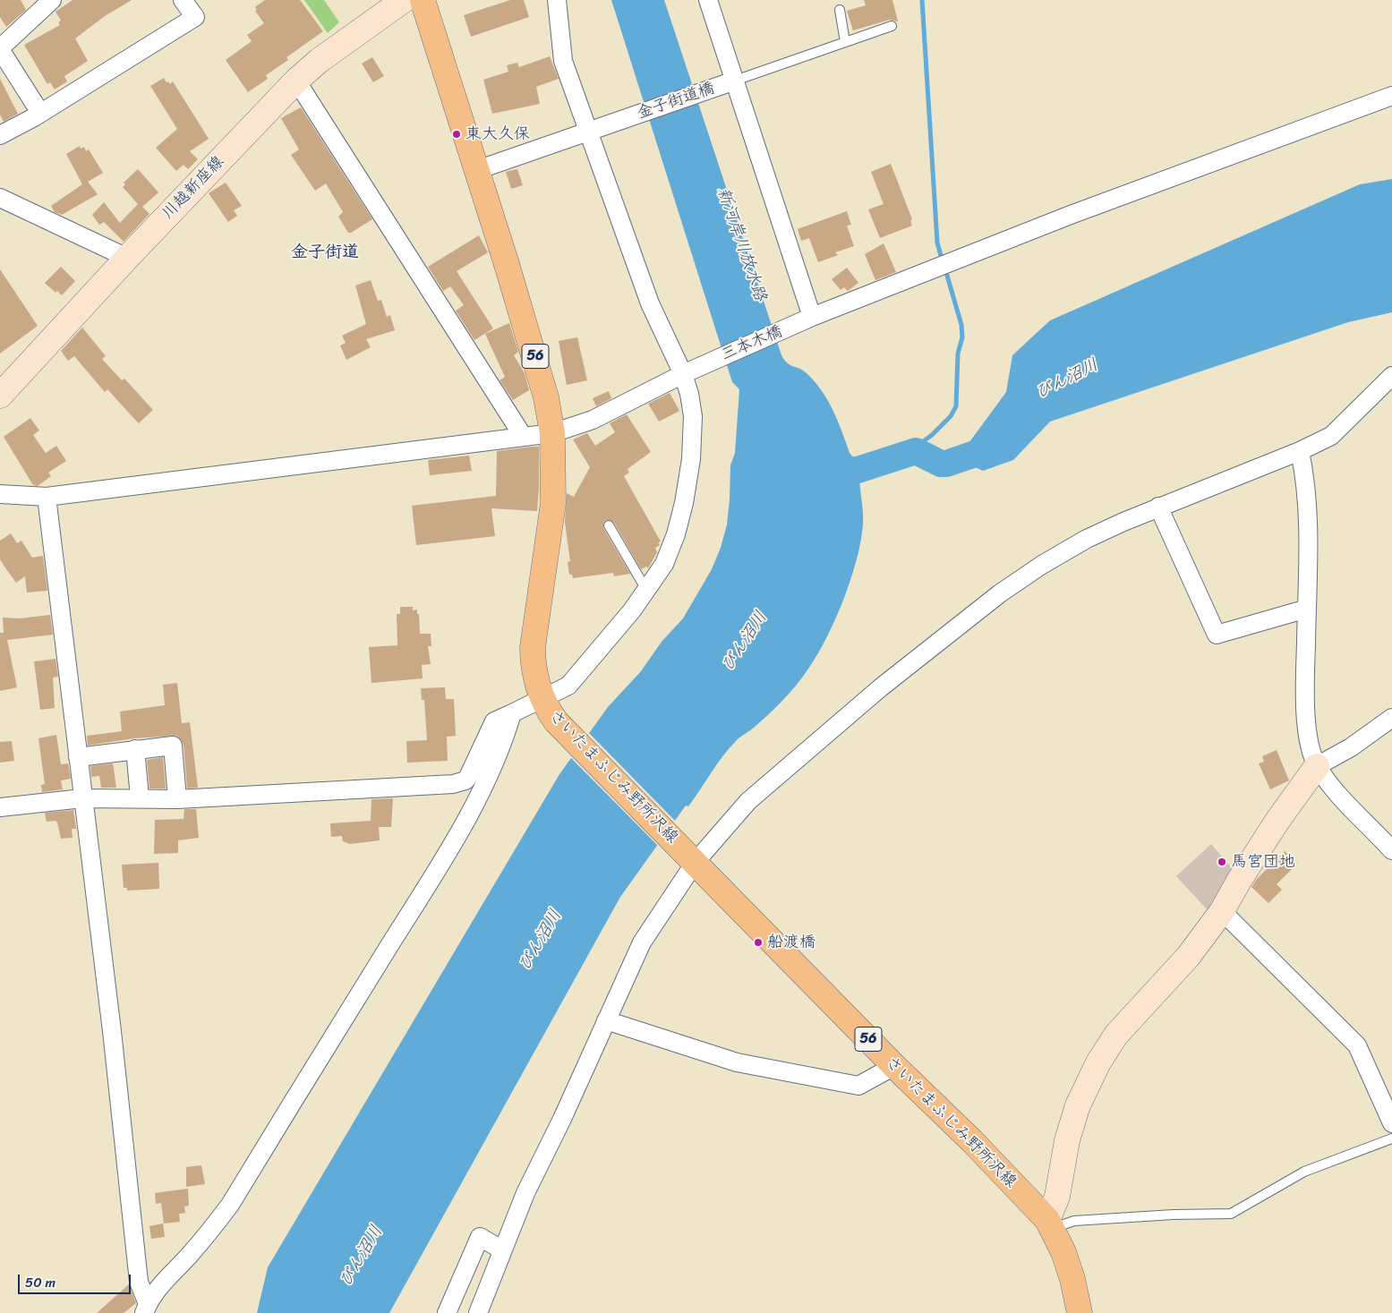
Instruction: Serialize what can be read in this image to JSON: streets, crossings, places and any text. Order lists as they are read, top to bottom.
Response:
{
  "streets": {
    "main road": ["川越新座線", "56", "さいたまふじみ野所沢線"],
    "street": ["金子街道橋", "三本木橋"]
  },
  "crossings": [
    ["金子街道橋", "さいたまふじみ野所沢線"],
    ["三本木橋", "さいたまふじみ野所沢線"]
  ],
  "districts": ["金子街道"],
  "water": ["新河岸川放水路", "びん沼川"],
  "places": ["東大久保", "馬宮団地", "船渡橋"],
  "scale_bar": "50 m"
}
